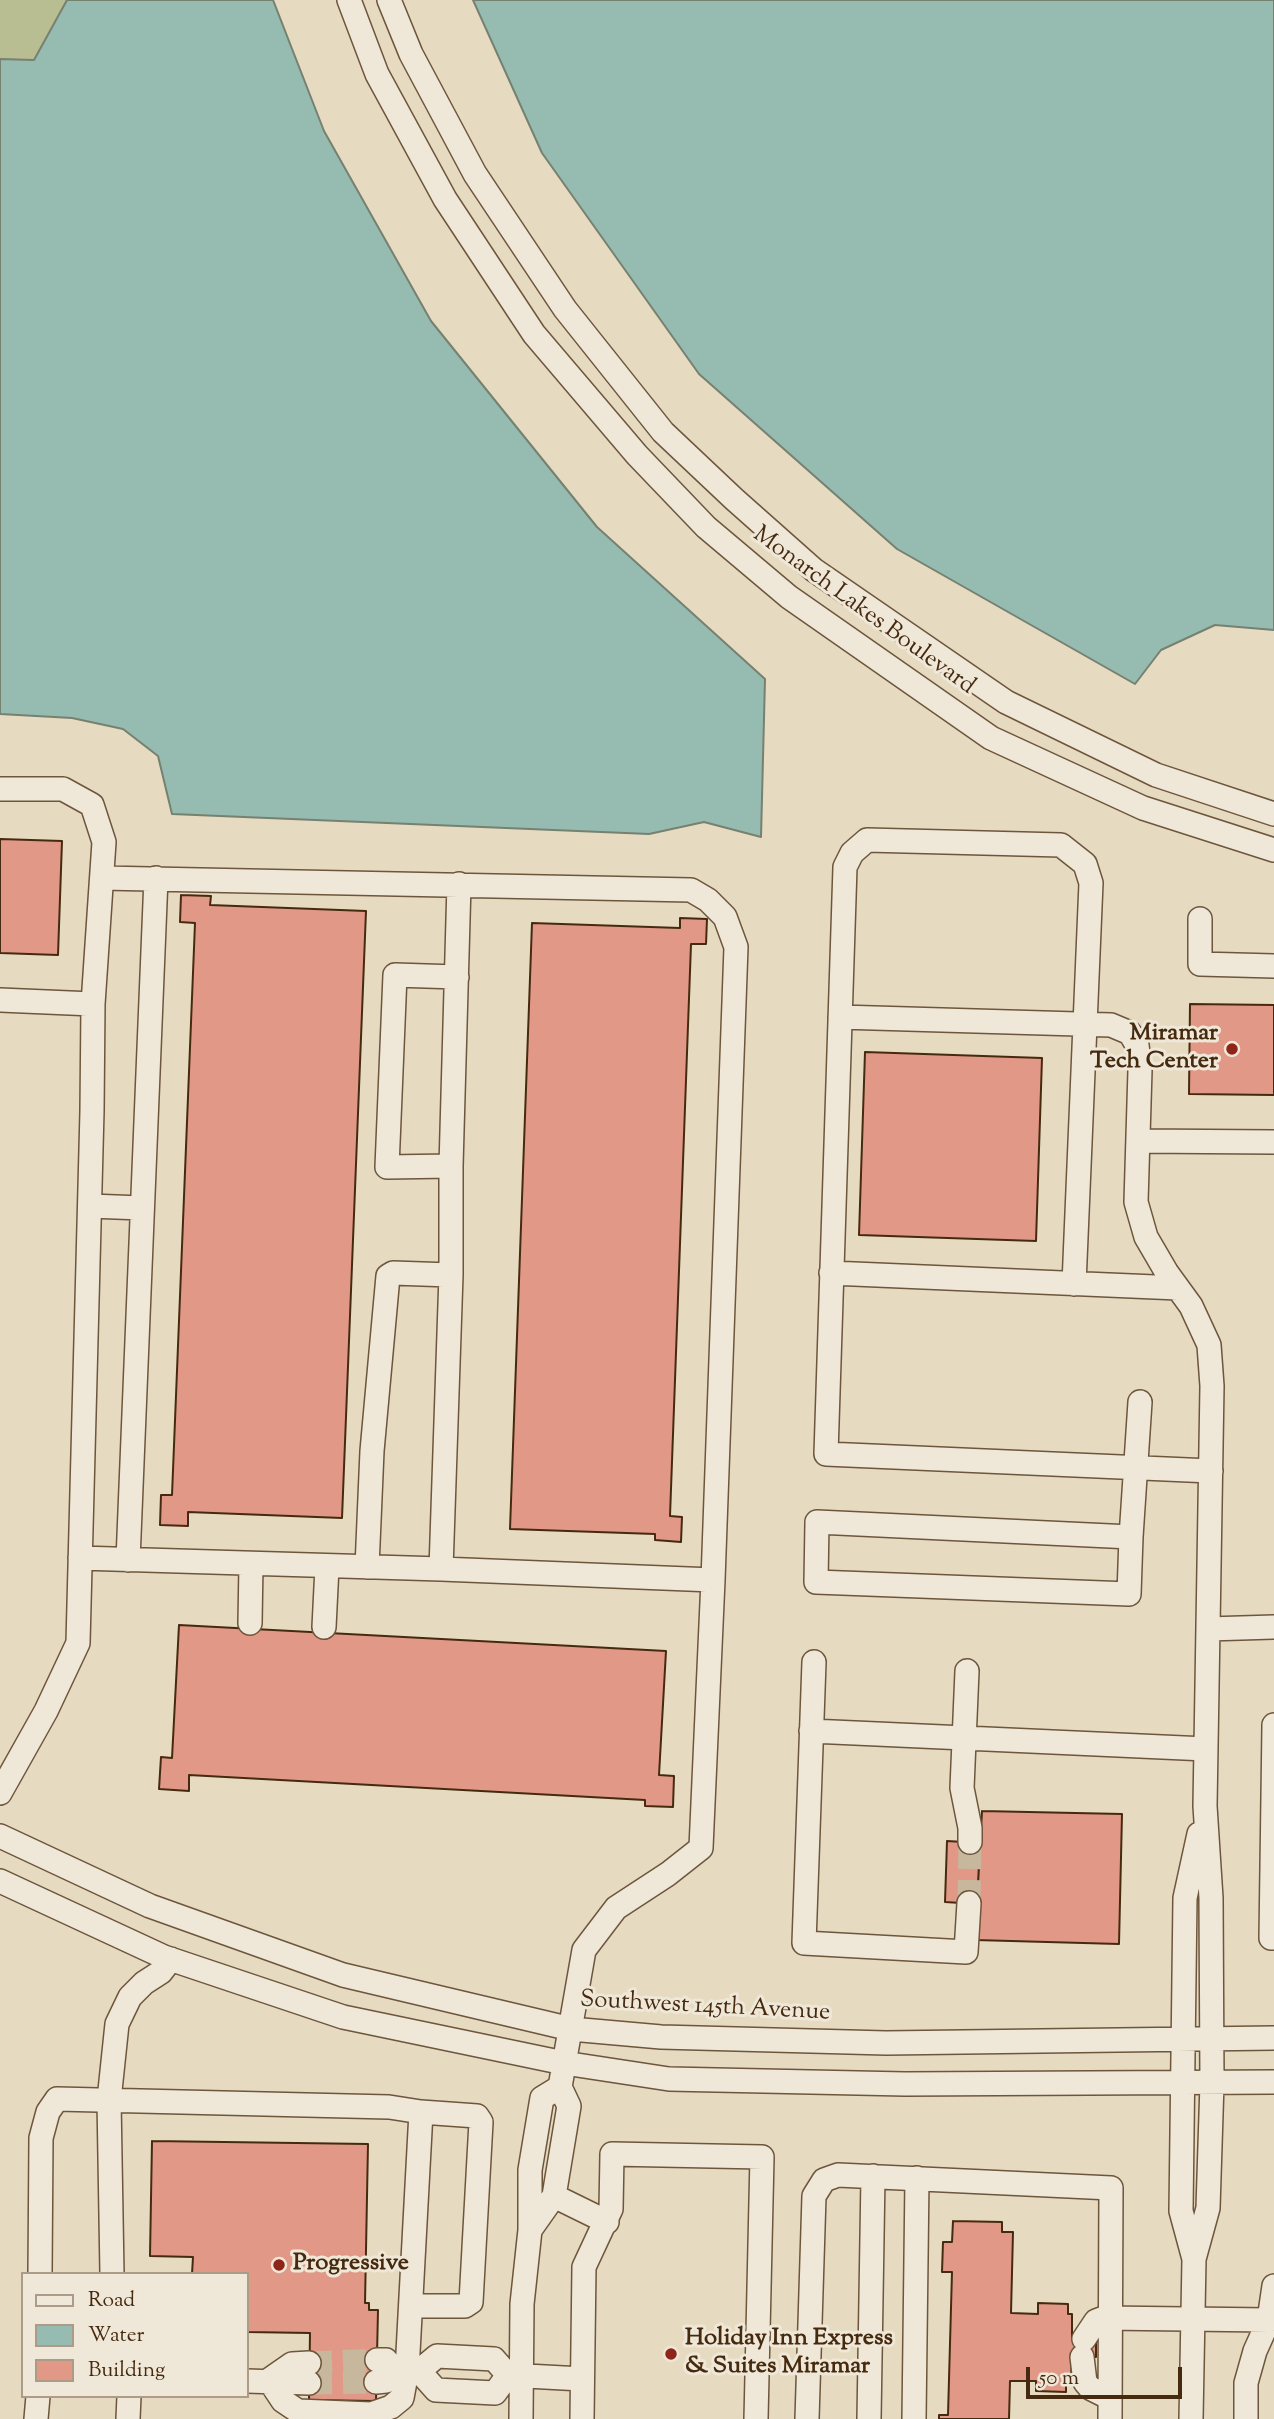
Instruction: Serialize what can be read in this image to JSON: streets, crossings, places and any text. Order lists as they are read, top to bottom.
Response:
{
  "streets": {
    "street": ["Monarch Lakes Boulevard", "Southwest 145th Avenue"]
  },
  "places": ["Miramar Tech Center", "Progressive", "Holiday Inn Express & Suites Miramar"],
  "legend": ["Road", "Water", "Building"],
  "scale_bar": "50 m"
}
